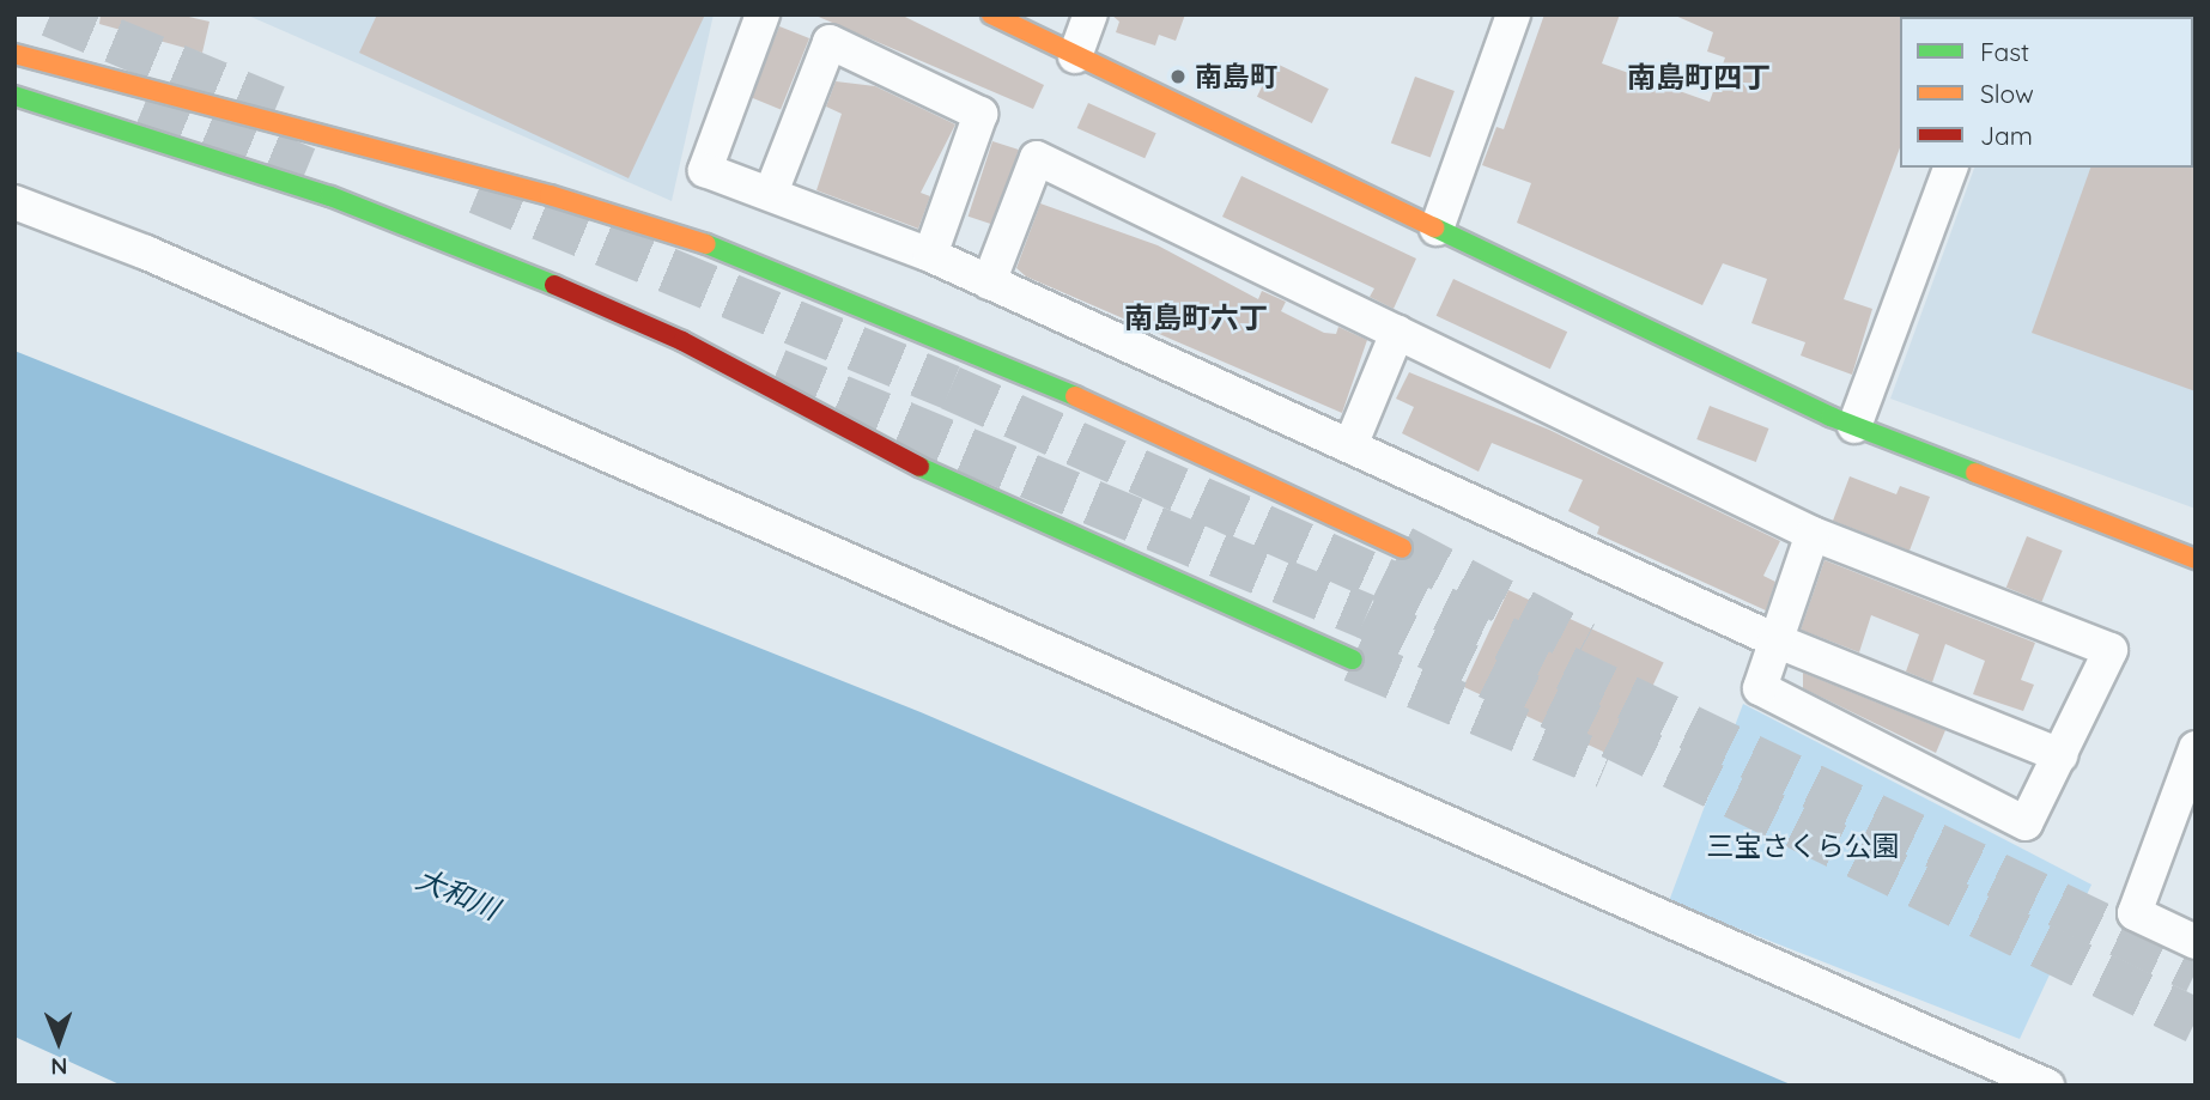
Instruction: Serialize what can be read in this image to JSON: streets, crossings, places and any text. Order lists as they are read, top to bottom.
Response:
{
  "districts": ["南島町四丁", "南島町六丁"],
  "water": ["大和川"],
  "parks": ["三宝さくら公園"],
  "places": ["南島町"],
  "legend": ["Fast", "Slow", "Jam"],
  "north": "bottom"
}
